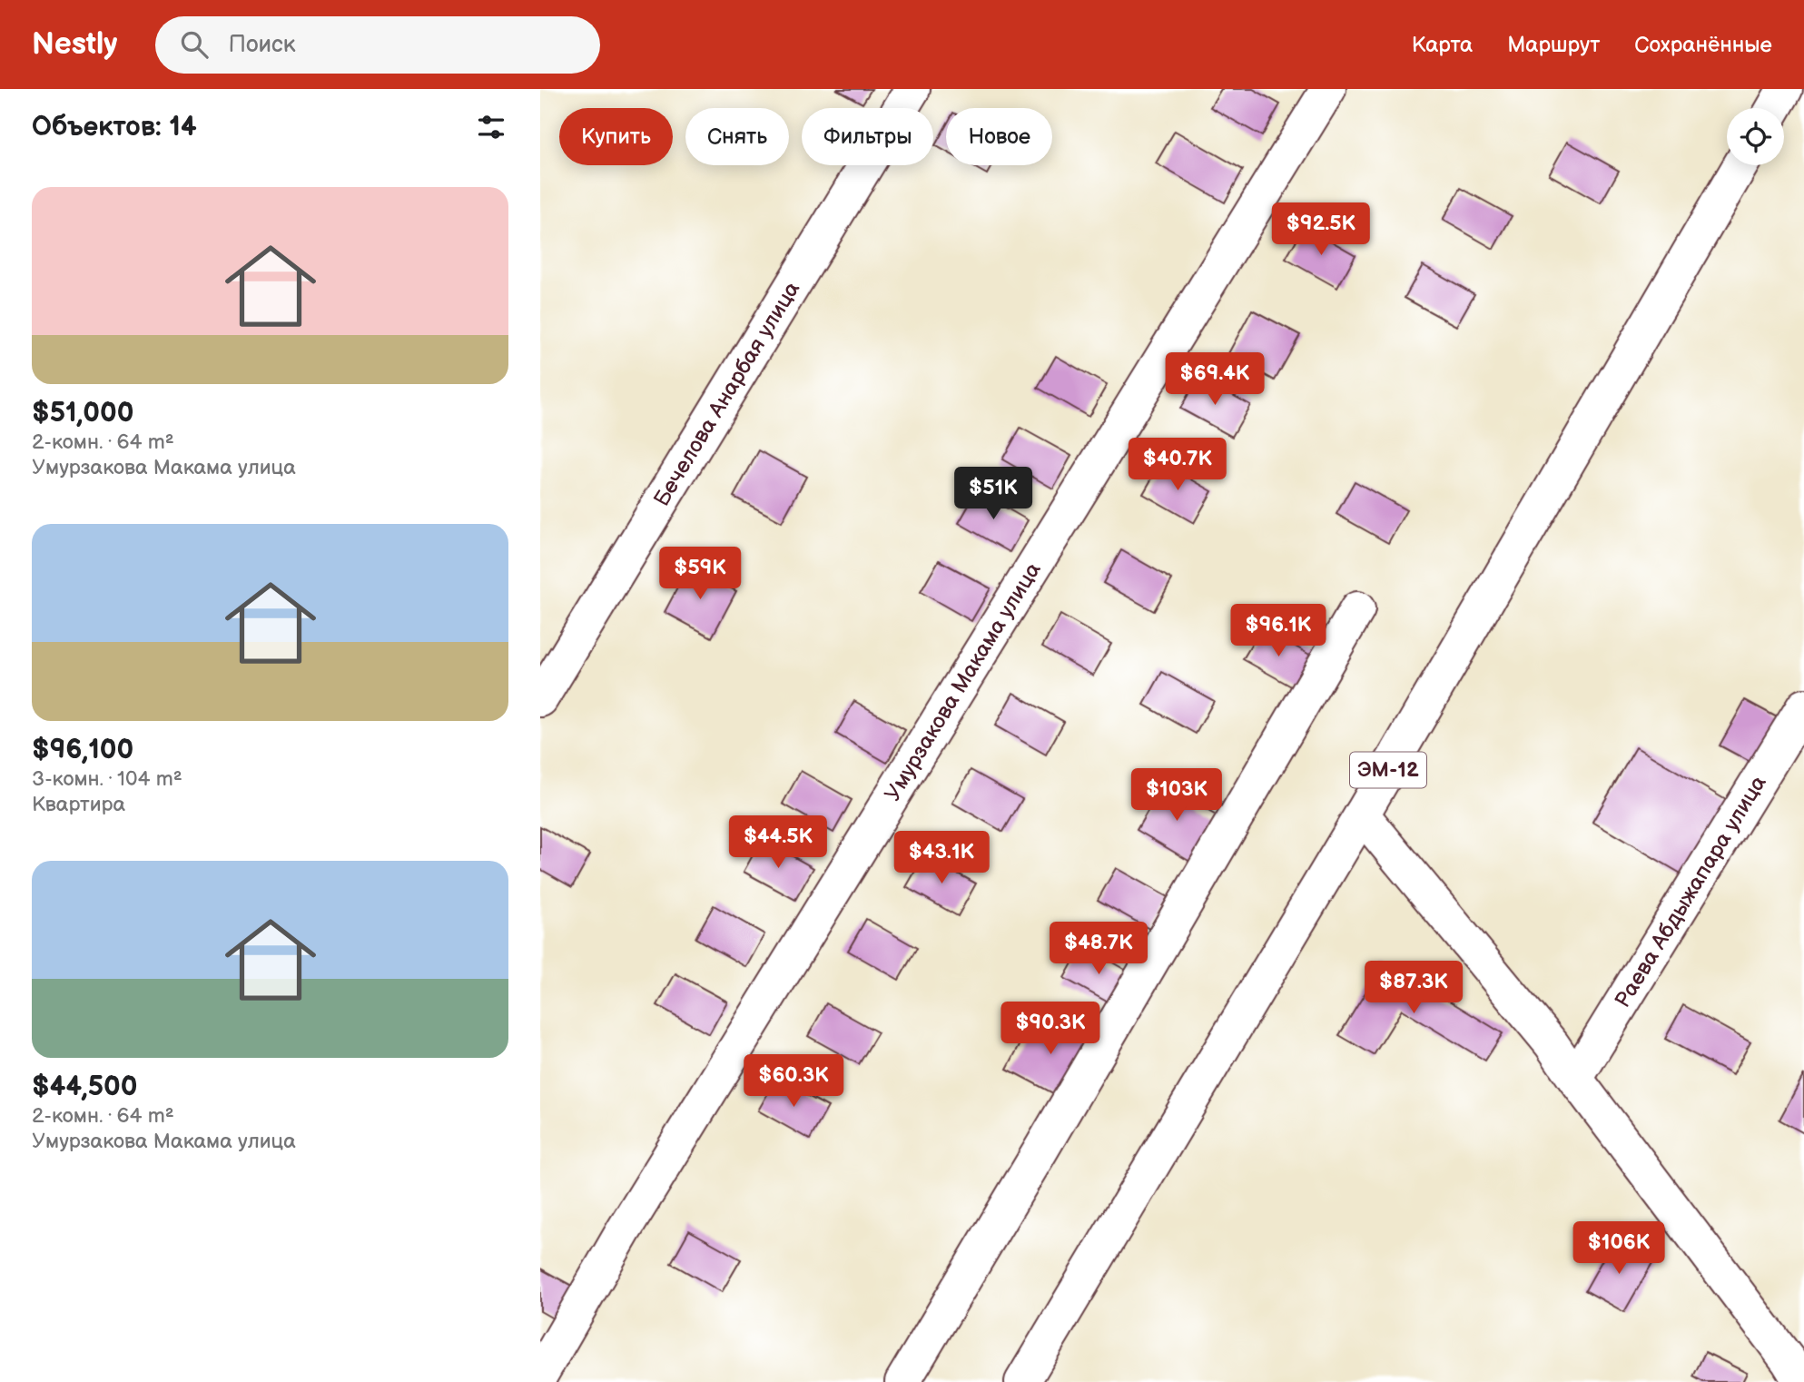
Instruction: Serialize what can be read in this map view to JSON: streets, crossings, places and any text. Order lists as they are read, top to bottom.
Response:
{
  "streets": {
    "main road": [
      "Бечелова Анарбая улица",
      "Умурзакова Макама улица",
      "ЭМ-12",
      "Раева Абдыжапара улица"
    ]
  },
  "page": {
    "header": "Nestly",
    "search": "Поиск",
    "nav": ["Карта", "Маршрут", "Сохранённые"],
    "heading": "Объектов: 14",
    "chip": [
      "Купить",
      "Снять",
      "Фильтры",
      "Новое"
    ],
    "list": [
      {
        "name": "$51,000",
        "note": "2-комн. · 64 m² · Умурзакова Макама улица"
      },
      {
        "name": "$96,100",
        "note": "3-комн. · 104 m² · Квартира"
      },
      {
        "name": "$44,500",
        "note": "2-комн. · 64 m² · Умурзакова Макама улица"
      }
    ],
    "price": [
      "$92.5K",
      "$69.4K",
      "$40.7K",
      "$51K",
      "$59K",
      "$96.1K",
      "$103K",
      "$44.5K",
      "$43.1K",
      "$48.7K",
      "$87.3K",
      "$90.3K",
      "$60.3K",
      "$106K"
    ]
  }
}
